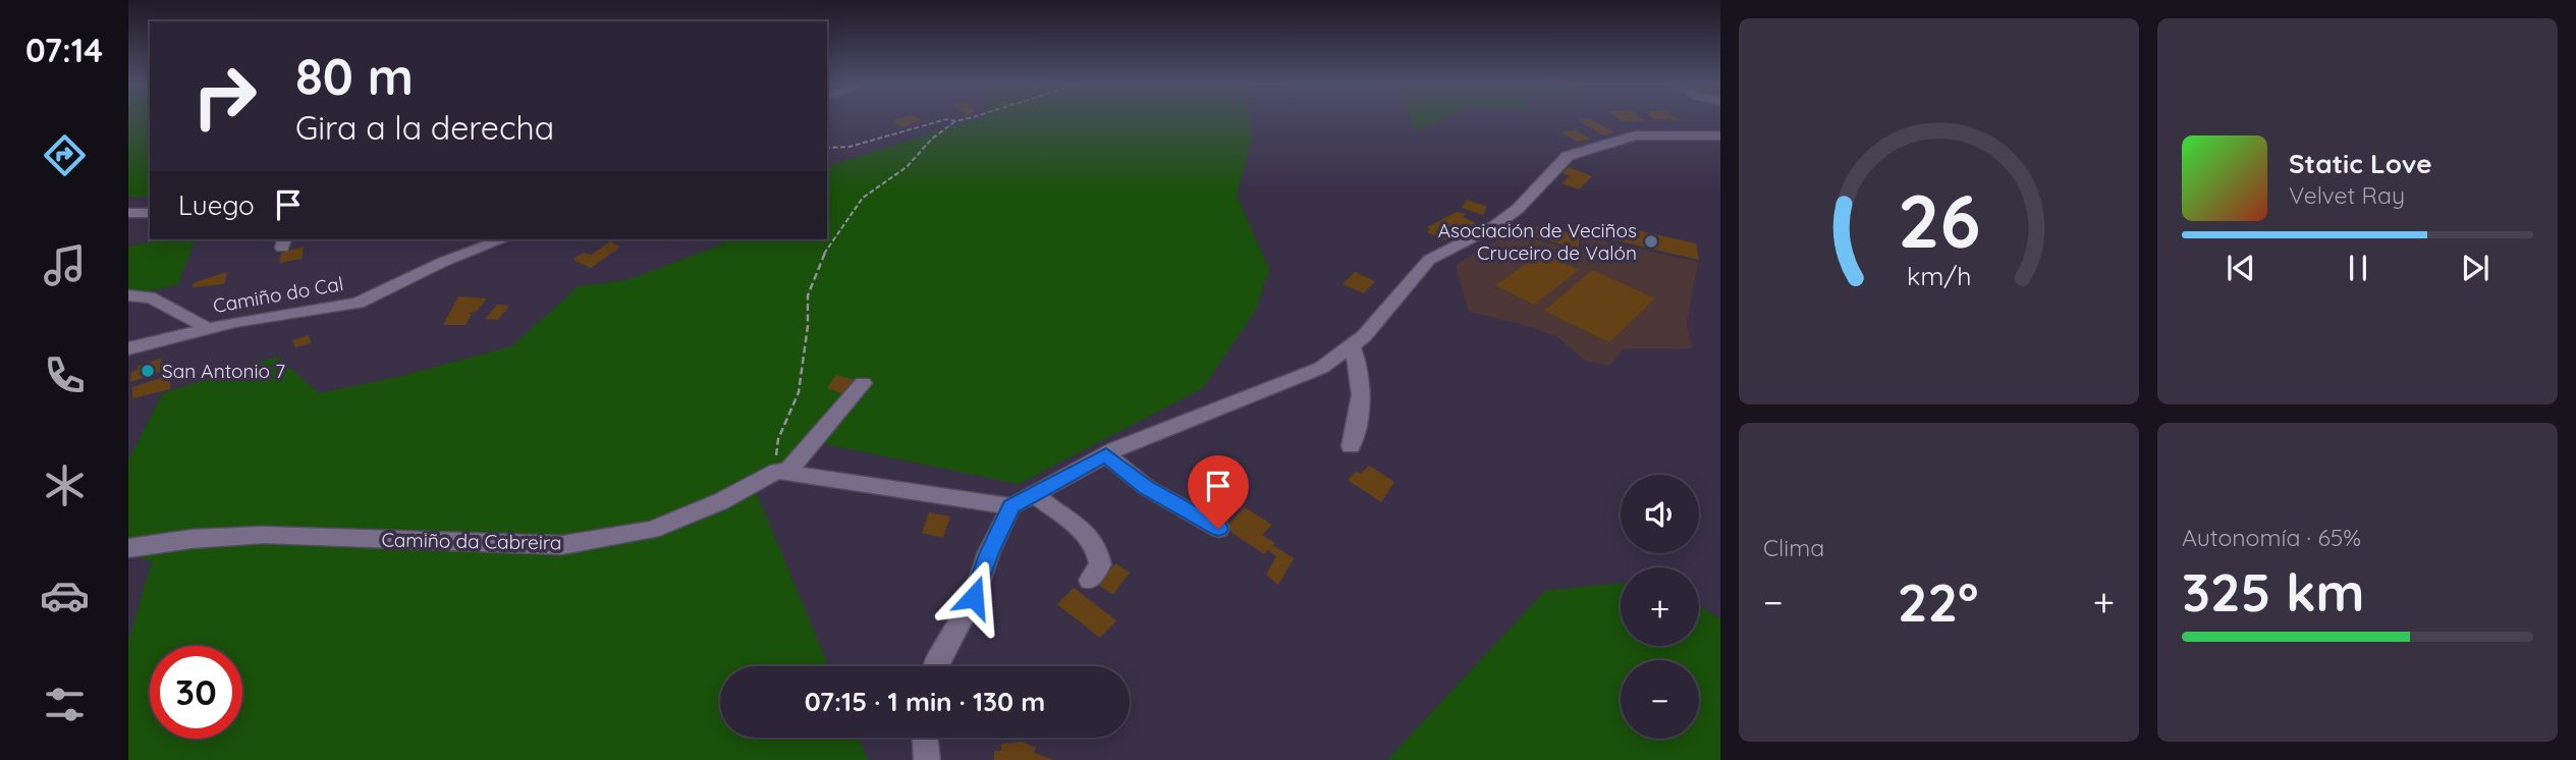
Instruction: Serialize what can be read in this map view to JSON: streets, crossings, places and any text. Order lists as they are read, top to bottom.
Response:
{
  "streets": {
    "street": ["Camiño do Cal", "Camiño da Cabreira"]
  },
  "places": ["Asociación de Veciños Cruceiro de Valón", "San Antonio 7"],
  "page": {
    "tabs": "07:14",
    "turn": ["80 m", "Gira a la derecha"],
    "song": ["Static Love", "Velvet Ray"],
    "then": "Luego",
    "tile": [
      "Clima",
      ["Autonomía · 65%", "325 km"]
    ],
    "map_buttons": ["+", "−"],
    "heat": ["−", "22°", "+"],
    "limit": "30",
    "trip": "07:15 · 1 min · 130 m",
    "gauge": ["26", "km/h"]
  }
}
